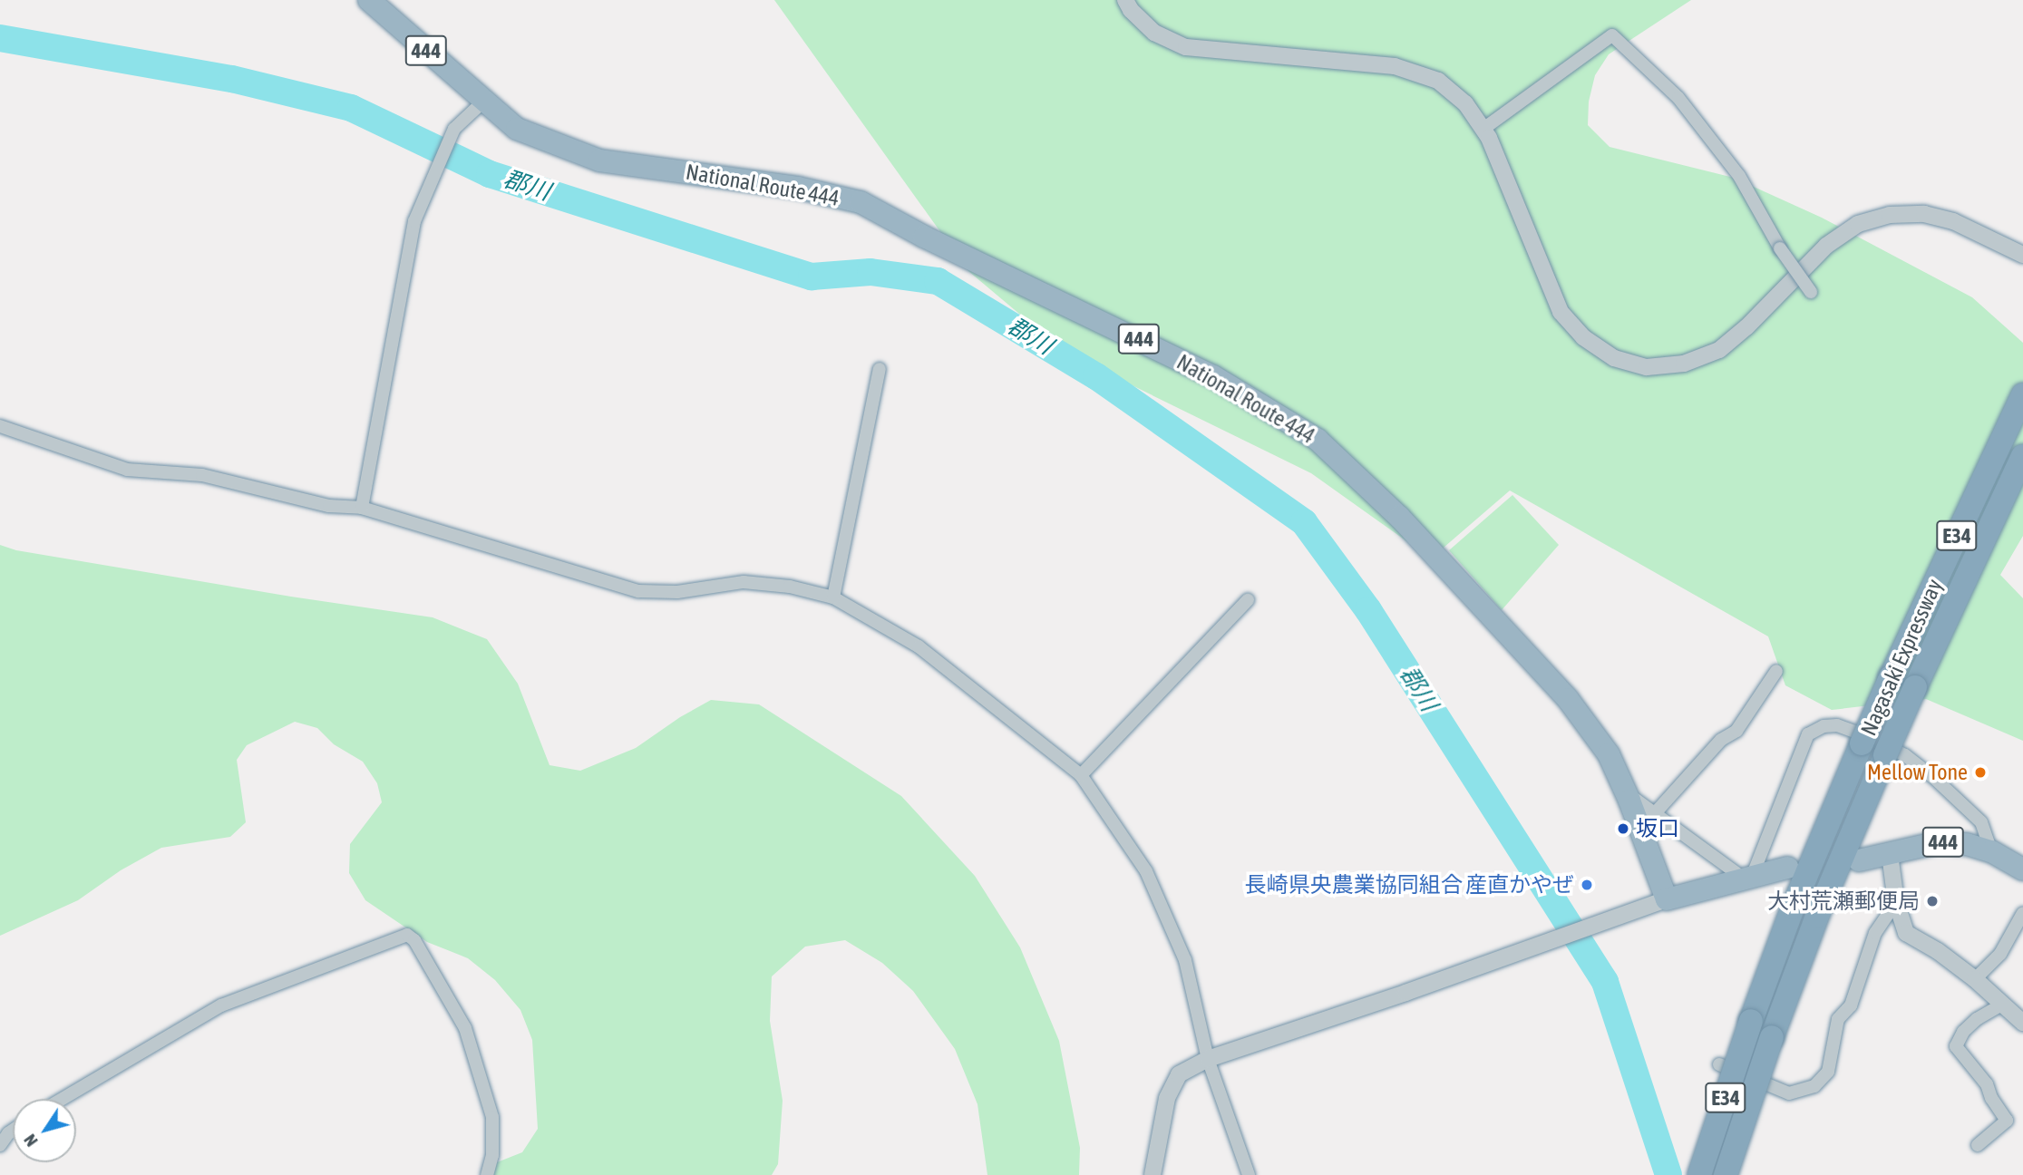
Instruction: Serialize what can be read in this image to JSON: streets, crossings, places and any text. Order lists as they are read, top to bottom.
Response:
{
  "streets": {
    "highway": [
      "444",
      "National Route 444",
      "E34",
      "Nagasaki Expressway"
    ]
  },
  "water": ["郡川"],
  "places": [
    "Mellow Tone",
    "坂口",
    "長崎県央農業協同組合 産直かやぜ",
    "大村荒瀬郵便局"
  ],
  "north": "bottom left"
}
